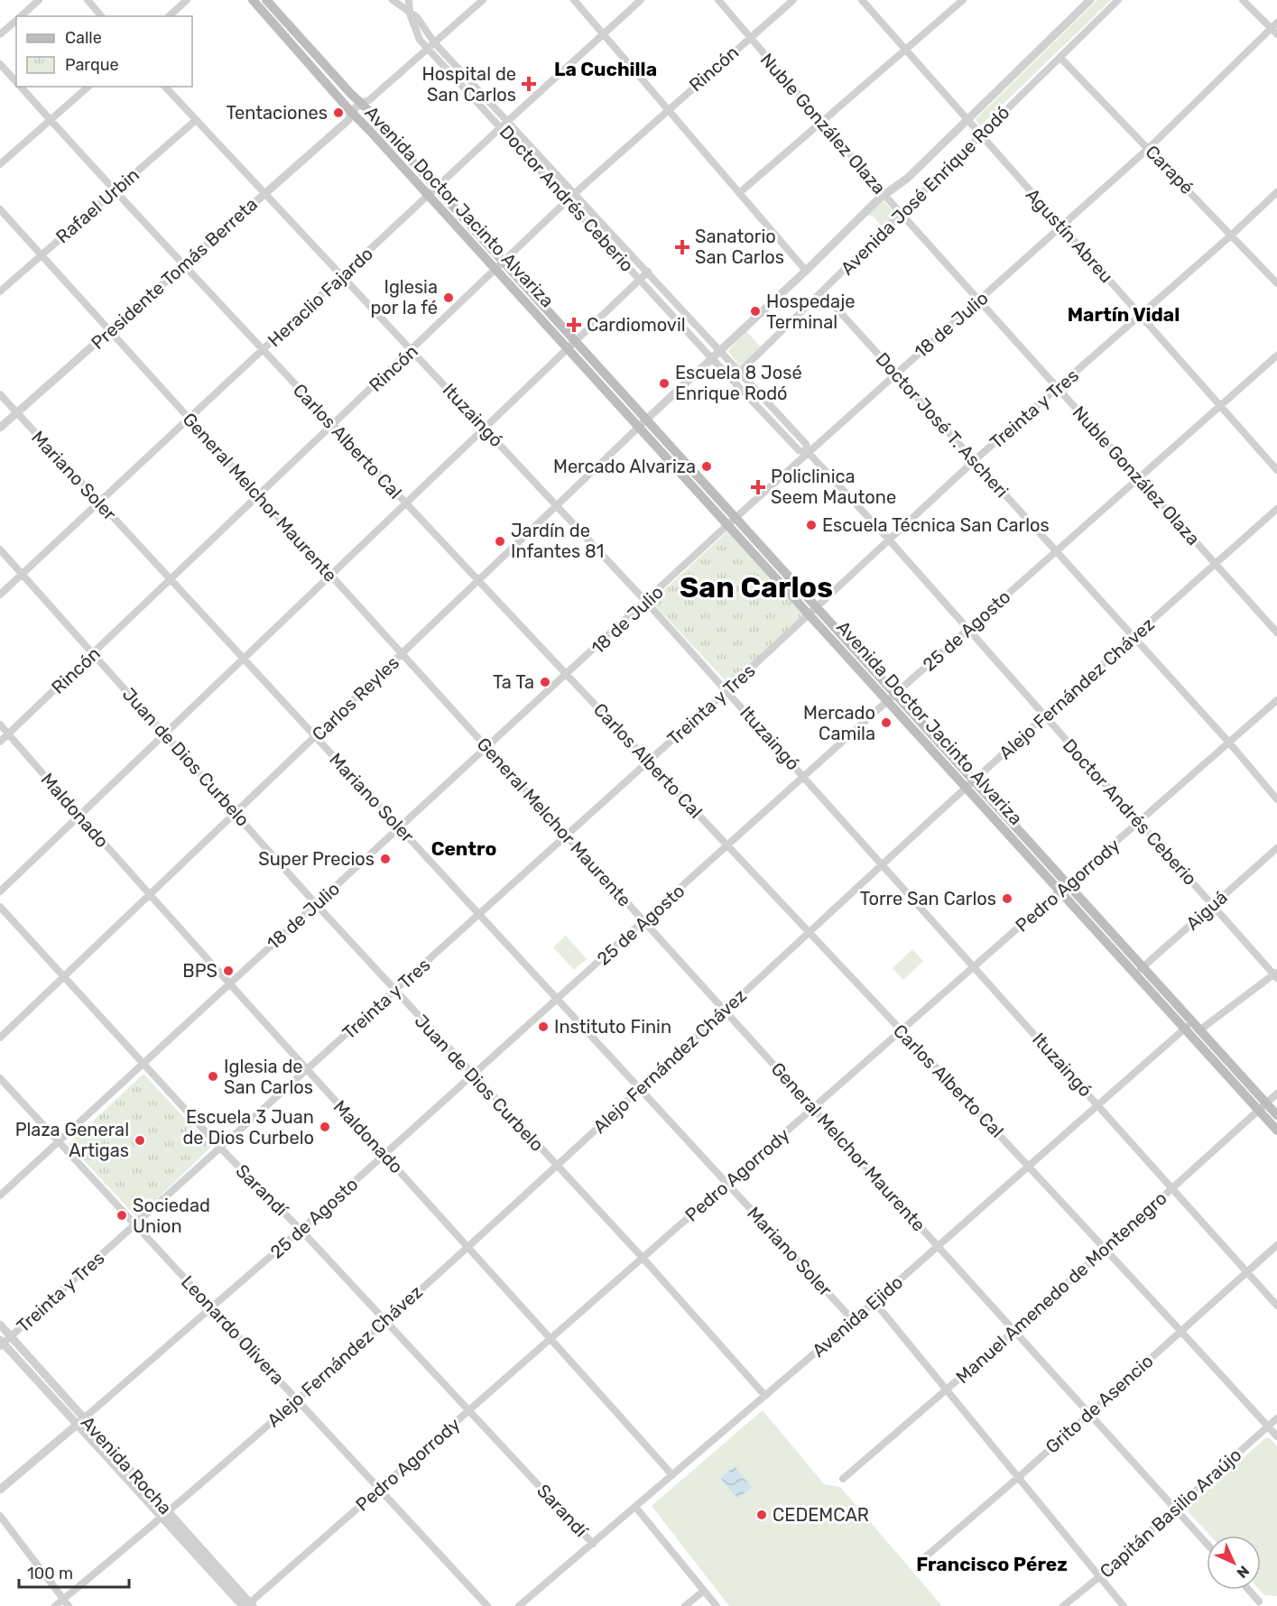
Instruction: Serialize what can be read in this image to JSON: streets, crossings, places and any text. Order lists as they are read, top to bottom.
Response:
{
  "streets": {
    "main road": ["Avenida Doctor Jacinto Alvariza"],
    "street": [
      "Rincón",
      "Nuble González Olaza",
      "Carapé",
      "Avenida José Enrique Rodó",
      "Doctor Andrés Ceberio",
      "Rafael Urbin",
      "Agustín Abreu",
      "Presidente Tomás Berreta",
      "Heraclio Fajardo",
      "18 de Julio",
      "Treinta y Tres",
      "Ituzaingó",
      "Doctor José T. Ascheri",
      "Carlos Alberto Cal",
      "Mariano Soler",
      "General Melchor Maurente",
      "25 de Agosto",
      "Alejo Fernández Chávez",
      "Carlos Reyles",
      "Juan de Dios Curbelo",
      "Maldonado",
      "Pedro Agorrody",
      "Aiguá",
      "Sarandí",
      "Manuel Amenedo de Montenegro",
      "Avenida Ejido",
      "Leonardo Olivera",
      "Grito de Asencio",
      "Avenida Rocha",
      "Capitán Basilio Araújo"
    ]
  },
  "crossings": [
    ["Rincón", "Nuble González Olaza"],
    ["Rincón", "Doctor Andrés Ceberio"],
    ["Rincón", "Avenida Doctor Jacinto Alvariza"],
    ["Rincón", "Ituzaingó"],
    ["Rincón", "Carlos Alberto Cal"],
    ["Rincón", "Mariano Soler"],
    ["Rincón", "General Melchor Maurente"],
    ["Rincón", "Juan de Dios Curbelo"],
    ["Rincón", "Maldonado"],
    ["Nuble González Olaza", "Avenida José Enrique Rodó"],
    ["Nuble González Olaza", "18 de Julio"],
    ["Nuble González Olaza", "Treinta y Tres"],
    ["Nuble González Olaza", "25 de Agosto"],
    ["Nuble González Olaza", "Alejo Fernández Chávez"],
    ["Carapé", "Avenida José Enrique Rodó"],
    ["Carapé", "18 de Julio"],
    ["Carapé", "Treinta y Tres"],
    ["Avenida José Enrique Rodó", "Doctor Andrés Ceberio"],
    ["Avenida José Enrique Rodó", "Agustín Abreu"],
    ["Avenida José Enrique Rodó", "Doctor José T. Ascheri"],
    ["Avenida José Enrique Rodó", "Carlos Reyles"],
    ["Doctor Andrés Ceberio", "Presidente Tomás Berreta"],
    ["Doctor Andrés Ceberio", "Heraclio Fajardo"],
    ["Doctor Andrés Ceberio", "18 de Julio"],
    ["Doctor Andrés Ceberio", "Treinta y Tres"],
    ["Doctor Andrés Ceberio", "25 de Agosto"],
    ["Doctor Andrés Ceberio", "Alejo Fernández Chávez"],
    ["Doctor Andrés Ceberio", "Carlos Reyles"],
    ["Doctor Andrés Ceberio", "Pedro Agorrody"],
    ["Doctor Andrés Ceberio", "Aiguá"],
    ["Rafael Urbin", "Ituzaingó"],
    ["Rafael Urbin", "Carlos Alberto Cal"],
    ["Rafael Urbin", "General Melchor Maurente"],
    ["Avenida Doctor Jacinto Alvariza", "Presidente Tomás Berreta"],
    ["Avenida Doctor Jacinto Alvariza", "Heraclio Fajardo"],
    ["Avenida Doctor Jacinto Alvariza", "18 de Julio"],
    ["Avenida Doctor Jacinto Alvariza", "Treinta y Tres"],
    ["Avenida Doctor Jacinto Alvariza", "25 de Agosto"],
    ["Avenida Doctor Jacinto Alvariza", "Alejo Fernández Chávez"],
    ["Avenida Doctor Jacinto Alvariza", "Carlos Reyles"],
    ["Avenida Doctor Jacinto Alvariza", "Pedro Agorrody"],
    ["Avenida Doctor Jacinto Alvariza", "Aiguá"],
    ["Avenida Doctor Jacinto Alvariza", "Manuel Amenedo de Montenegro"],
    ["Avenida Doctor Jacinto Alvariza", "Avenida Ejido"],
    ["Agustín Abreu", "18 de Julio"],
    ["Agustín Abreu", "Treinta y Tres"],
    ["Agustín Abreu", "25 de Agosto"],
    ["Presidente Tomás Berreta", "Ituzaingó"],
    ["Presidente Tomás Berreta", "Carlos Alberto Cal"],
    ["Presidente Tomás Berreta", "Mariano Soler"],
    ["Presidente Tomás Berreta", "General Melchor Maurente"],
    ["Heraclio Fajardo", "Ituzaingó"],
    ["Heraclio Fajardo", "Carlos Alberto Cal"],
    ["Heraclio Fajardo", "Mariano Soler"],
    ["Heraclio Fajardo", "General Melchor Maurente"],
    ["Heraclio Fajardo", "Juan de Dios Curbelo"],
    ["18 de Julio", "Ituzaingó"],
    ["18 de Julio", "Doctor José T. Ascheri"],
    ["18 de Julio", "Carlos Alberto Cal"],
    ["18 de Julio", "Mariano Soler"],
    ["18 de Julio", "General Melchor Maurente"],
    ["18 de Julio", "Juan de Dios Curbelo"],
    ["18 de Julio", "Maldonado"],
    ["18 de Julio", "Sarandí"],
    ["18 de Julio", "Leonardo Olivera"],
    ["Treinta y Tres", "Ituzaingó"],
    ["Treinta y Tres", "Doctor José T. Ascheri"],
    ["Treinta y Tres", "Carlos Alberto Cal"],
    ["Treinta y Tres", "Mariano Soler"],
    ["Treinta y Tres", "General Melchor Maurente"],
    ["Treinta y Tres", "Juan de Dios Curbelo"],
    ["Treinta y Tres", "Maldonado"],
    ["Treinta y Tres", "Sarandí"],
    ["Treinta y Tres", "Leonardo Olivera"],
    ["Treinta y Tres", "Avenida Rocha"],
    ["Ituzaingó", "25 de Agosto"],
    ["Ituzaingó", "Alejo Fernández Chávez"],
    ["Ituzaingó", "Carlos Reyles"],
    ["Ituzaingó", "Pedro Agorrody"],
    ["Ituzaingó", "Manuel Amenedo de Montenegro"],
    ["Ituzaingó", "Avenida Ejido"],
    ["Ituzaingó", "Grito de Asencio"],
    ["Doctor José T. Ascheri", "25 de Agosto"],
    ["Doctor José T. Ascheri", "Alejo Fernández Chávez"],
    ["Doctor José T. Ascheri", "Pedro Agorrody"],
    ["Carlos Alberto Cal", "25 de Agosto"],
    ["Carlos Alberto Cal", "Alejo Fernández Chávez"],
    ["Carlos Alberto Cal", "Carlos Reyles"],
    ["Carlos Alberto Cal", "Pedro Agorrody"],
    ["Carlos Alberto Cal", "Manuel Amenedo de Montenegro"],
    ["Carlos Alberto Cal", "Avenida Ejido"],
    ["Carlos Alberto Cal", "Grito de Asencio"],
    ["Carlos Alberto Cal", "Capitán Basilio Araújo"],
    ["Mariano Soler", "25 de Agosto"],
    ["Mariano Soler", "Alejo Fernández Chávez"],
    ["Mariano Soler", "Carlos Reyles"],
    ["Mariano Soler", "Pedro Agorrody"],
    ["Mariano Soler", "Avenida Ejido"],
    ["General Melchor Maurente", "25 de Agosto"],
    ["General Melchor Maurente", "Alejo Fernández Chávez"],
    ["General Melchor Maurente", "Carlos Reyles"],
    ["General Melchor Maurente", "Pedro Agorrody"],
    ["General Melchor Maurente", "Manuel Amenedo de Montenegro"],
    ["General Melchor Maurente", "Avenida Ejido"],
    ["General Melchor Maurente", "Grito de Asencio"],
    ["General Melchor Maurente", "Capitán Basilio Araújo"],
    ["25 de Agosto", "Juan de Dios Curbelo"],
    ["25 de Agosto", "Maldonado"],
    ["25 de Agosto", "Sarandí"],
    ["25 de Agosto", "Leonardo Olivera"],
    ["25 de Agosto", "Avenida Rocha"],
    ["Alejo Fernández Chávez", "Juan de Dios Curbelo"],
    ["Alejo Fernández Chávez", "Maldonado"],
    ["Alejo Fernández Chávez", "Sarandí"],
    ["Alejo Fernández Chávez", "Leonardo Olivera"],
    ["Alejo Fernández Chávez", "Avenida Rocha"],
    ["Carlos Reyles", "Juan de Dios Curbelo"],
    ["Carlos Reyles", "Maldonado"],
    ["Carlos Reyles", "Sarandí"],
    ["Juan de Dios Curbelo", "Pedro Agorrody"],
    ["Juan de Dios Curbelo", "Avenida Ejido"],
    ["Maldonado", "Pedro Agorrody"],
    ["Maldonado", "Avenida Ejido"],
    ["Pedro Agorrody", "Sarandí"],
    ["Pedro Agorrody", "Leonardo Olivera"],
    ["Pedro Agorrody", "Avenida Rocha"],
    ["Sarandí", "Avenida Ejido"]
  ],
  "districts": [
    "La Cuchilla",
    "Martín Vidal",
    "San Carlos",
    "Centro",
    "Francisco Pérez"
  ],
  "places": {
    "health": [
      "Hospital de San Carlos",
      "Sanatorio San Carlos",
      "Cardiomovil",
      "Policlinica Seem Mautone"
    ],
    "other": [
      "Tentaciones",
      "Iglesia por la fé",
      "Hospedaje Terminal",
      "Escuela 8 José Enrique Rodó",
      "Mercado Alvariza",
      "Escuela Técnica San Carlos",
      "Jardín de Infantes 81",
      "Ta Ta",
      "Mercado Camila",
      "Super Precios",
      "Torre San Carlos",
      "BPS",
      "Instituto Finin",
      "Iglesia de San Carlos",
      "Escuela 3 Juan de Dios Curbelo",
      "Plaza General Artigas",
      "Sociedad Union",
      "CEDEMCAR"
    ]
  },
  "legend": ["Calle", "Parque"],
  "scale_bar": "100 m",
  "north": "bottom right"
}
